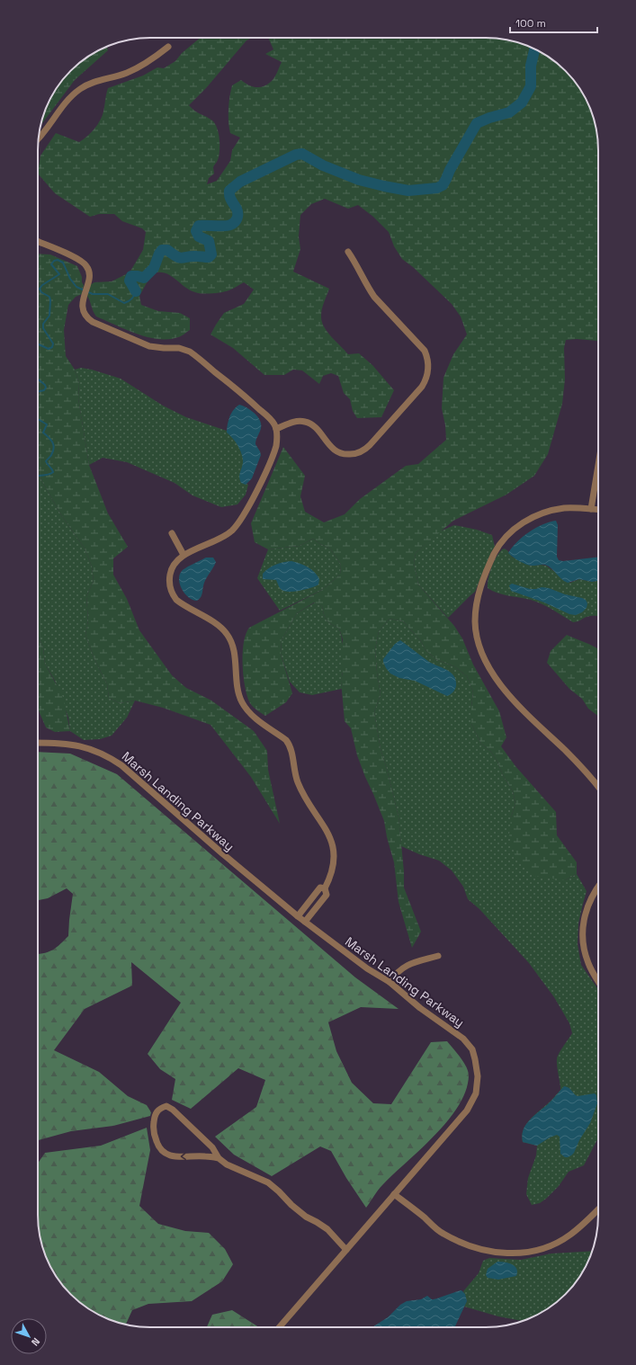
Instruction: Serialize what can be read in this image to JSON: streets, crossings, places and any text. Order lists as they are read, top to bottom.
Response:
{
  "streets": {
    "street": ["Marsh Landing Parkway"]
  },
  "scale_bar": "100 m",
  "north": "bottom right"
}
